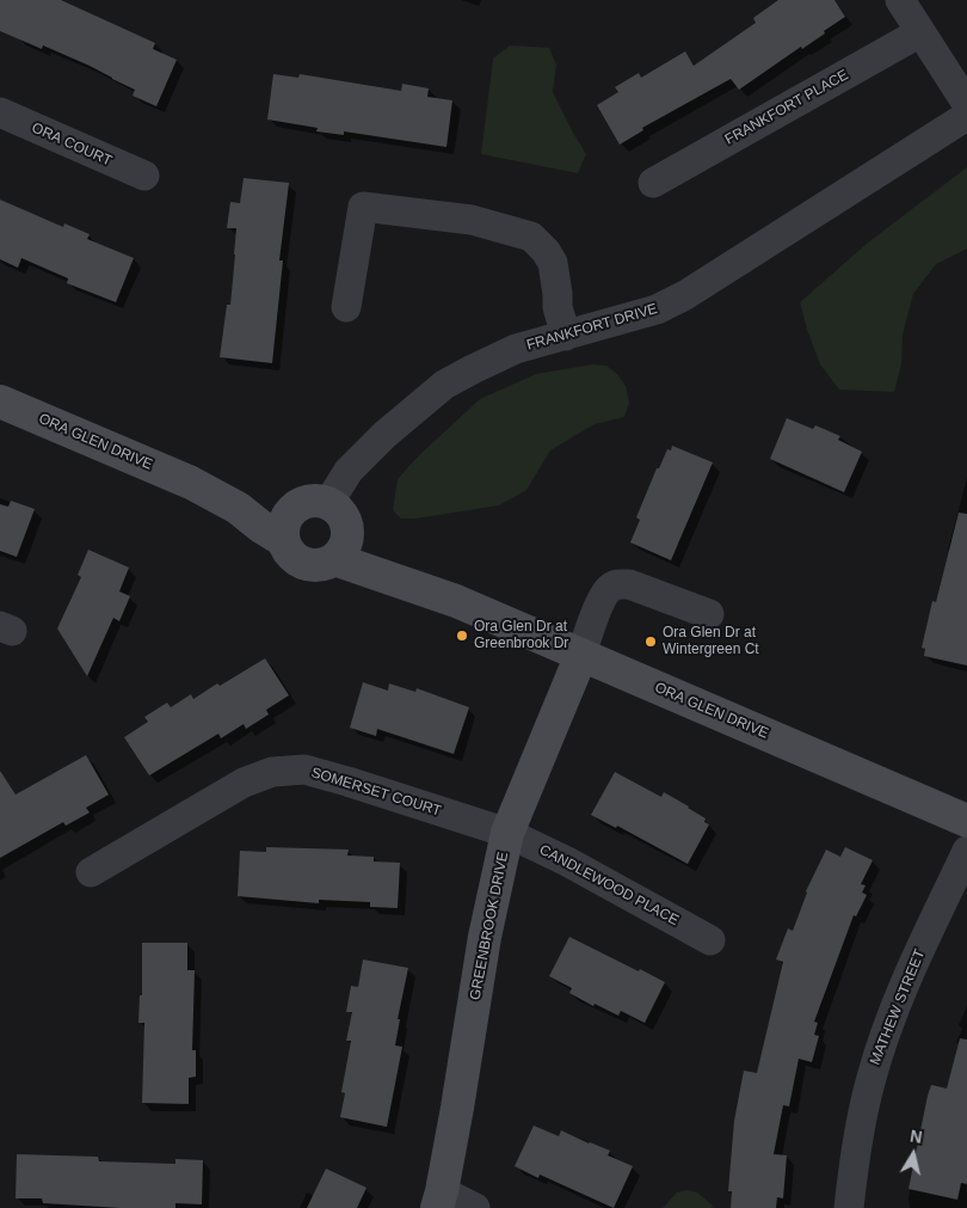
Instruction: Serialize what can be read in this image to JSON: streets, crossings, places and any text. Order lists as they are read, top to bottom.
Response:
{
  "streets": {
    "street": [
      "FRANKFORT PLACE",
      "ORA COURT",
      "FRANKFORT DRIVE",
      "ORA GLEN DRIVE",
      "SOMERSET COURT",
      "CANDLEWOOD PLACE",
      "GREENBROOK DRIVE",
      "MATHEW STREET"
    ]
  },
  "crossings": [
    ["FRANKFORT DRIVE", "ORA GLEN DRIVE"],
    ["ORA GLEN DRIVE", "GREENBROOK DRIVE"],
    ["SOMERSET COURT", "CANDLEWOOD PLACE"],
    ["SOMERSET COURT", "GREENBROOK DRIVE"],
    ["CANDLEWOOD PLACE", "GREENBROOK DRIVE"]
  ],
  "places": ["Ora Glen Dr at Greenbrook Dr", "Ora Glen Dr at Wintergreen Ct"],
  "north": "top"
}
